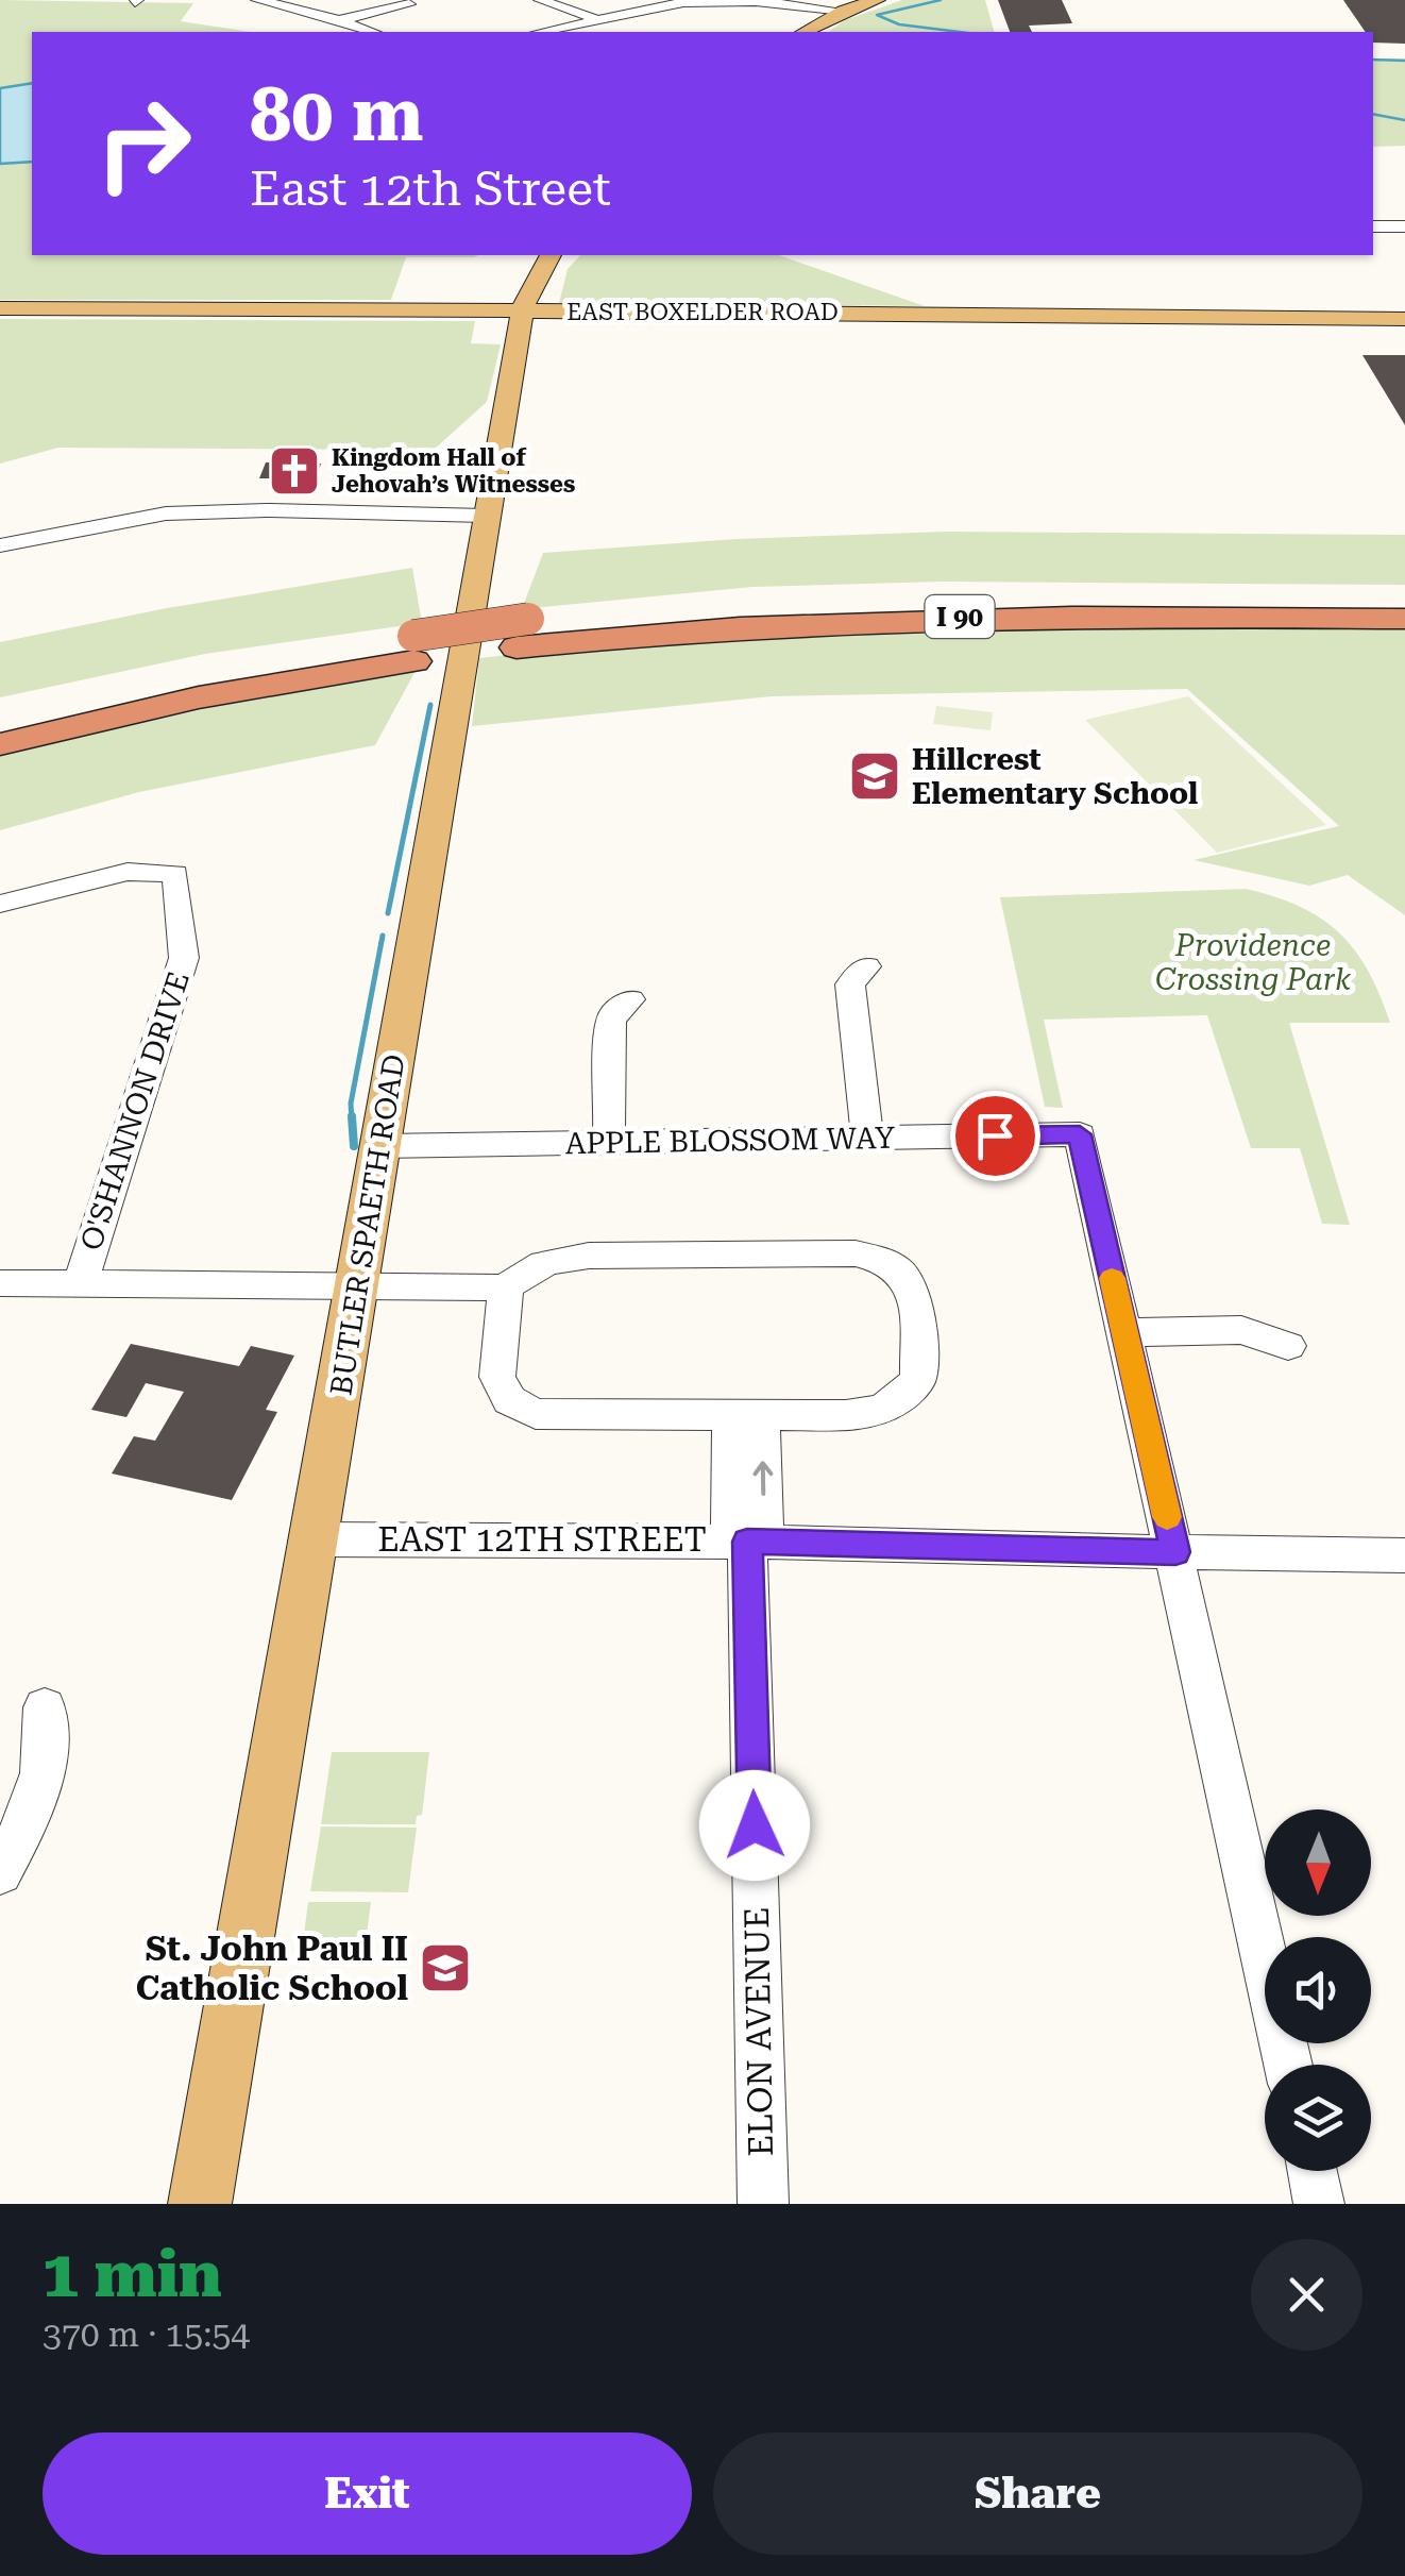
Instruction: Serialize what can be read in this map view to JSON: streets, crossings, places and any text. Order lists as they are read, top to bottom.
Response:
{
  "streets": {
    "highway": ["I 90"],
    "main road": ["EAST BOXELDER ROAD", "BUTLER SPAETH ROAD"],
    "street": [
      "O'SHANNON DRIVE",
      "APPLE BLOSSOM WAY",
      "EAST 12TH STREET",
      "ELON AVENUE"
    ]
  },
  "crossings": [
    ["EAST BOXELDER ROAD", "BUTLER SPAETH ROAD"],
    ["APPLE BLOSSOM WAY", "BUTLER SPAETH ROAD"],
    ["BUTLER SPAETH ROAD", "EAST 12TH STREET"],
    ["EAST 12TH STREET", "ELON AVENUE"]
  ],
  "parks": ["Providence Crossing Park"],
  "places": {
    "church": ["Kingdom Hall of Jehovah’s Witnesses"],
    "school or university": ["Hillcrest Elementary School", "St. John Paul II Catholic School"]
  },
  "north": "bottom",
  "page": {
    "turn": ["80 m", "East 12th Street"],
    "heading": ["1 min", "370 m · 15:54"],
    "buttons": ["Exit", "Share"]
  }
}
